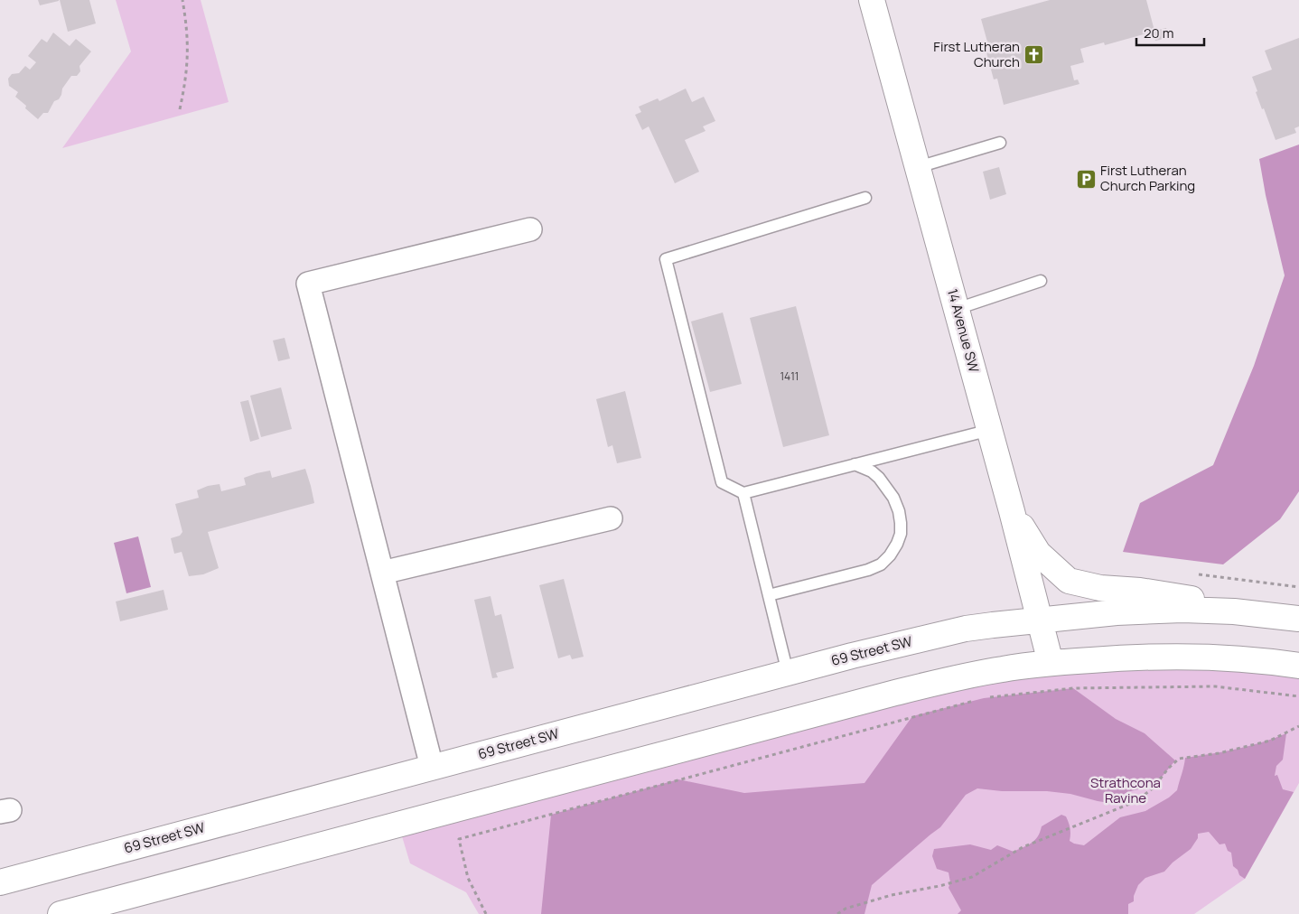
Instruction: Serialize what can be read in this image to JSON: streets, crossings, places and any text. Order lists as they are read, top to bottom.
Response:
{
  "streets": {
    "main road": ["14 Avenue SW", "69 Street SW"]
  },
  "crossings": [
    ["14 Avenue SW", "69 Street SW"]
  ],
  "parks": ["Strathcona Ravine"],
  "places": {
    "church": ["First Lutheran Church"],
    "parking": ["First Lutheran Church Parking"]
  },
  "house_numbers": ["1411"],
  "scale_bar": "20 m"
}
